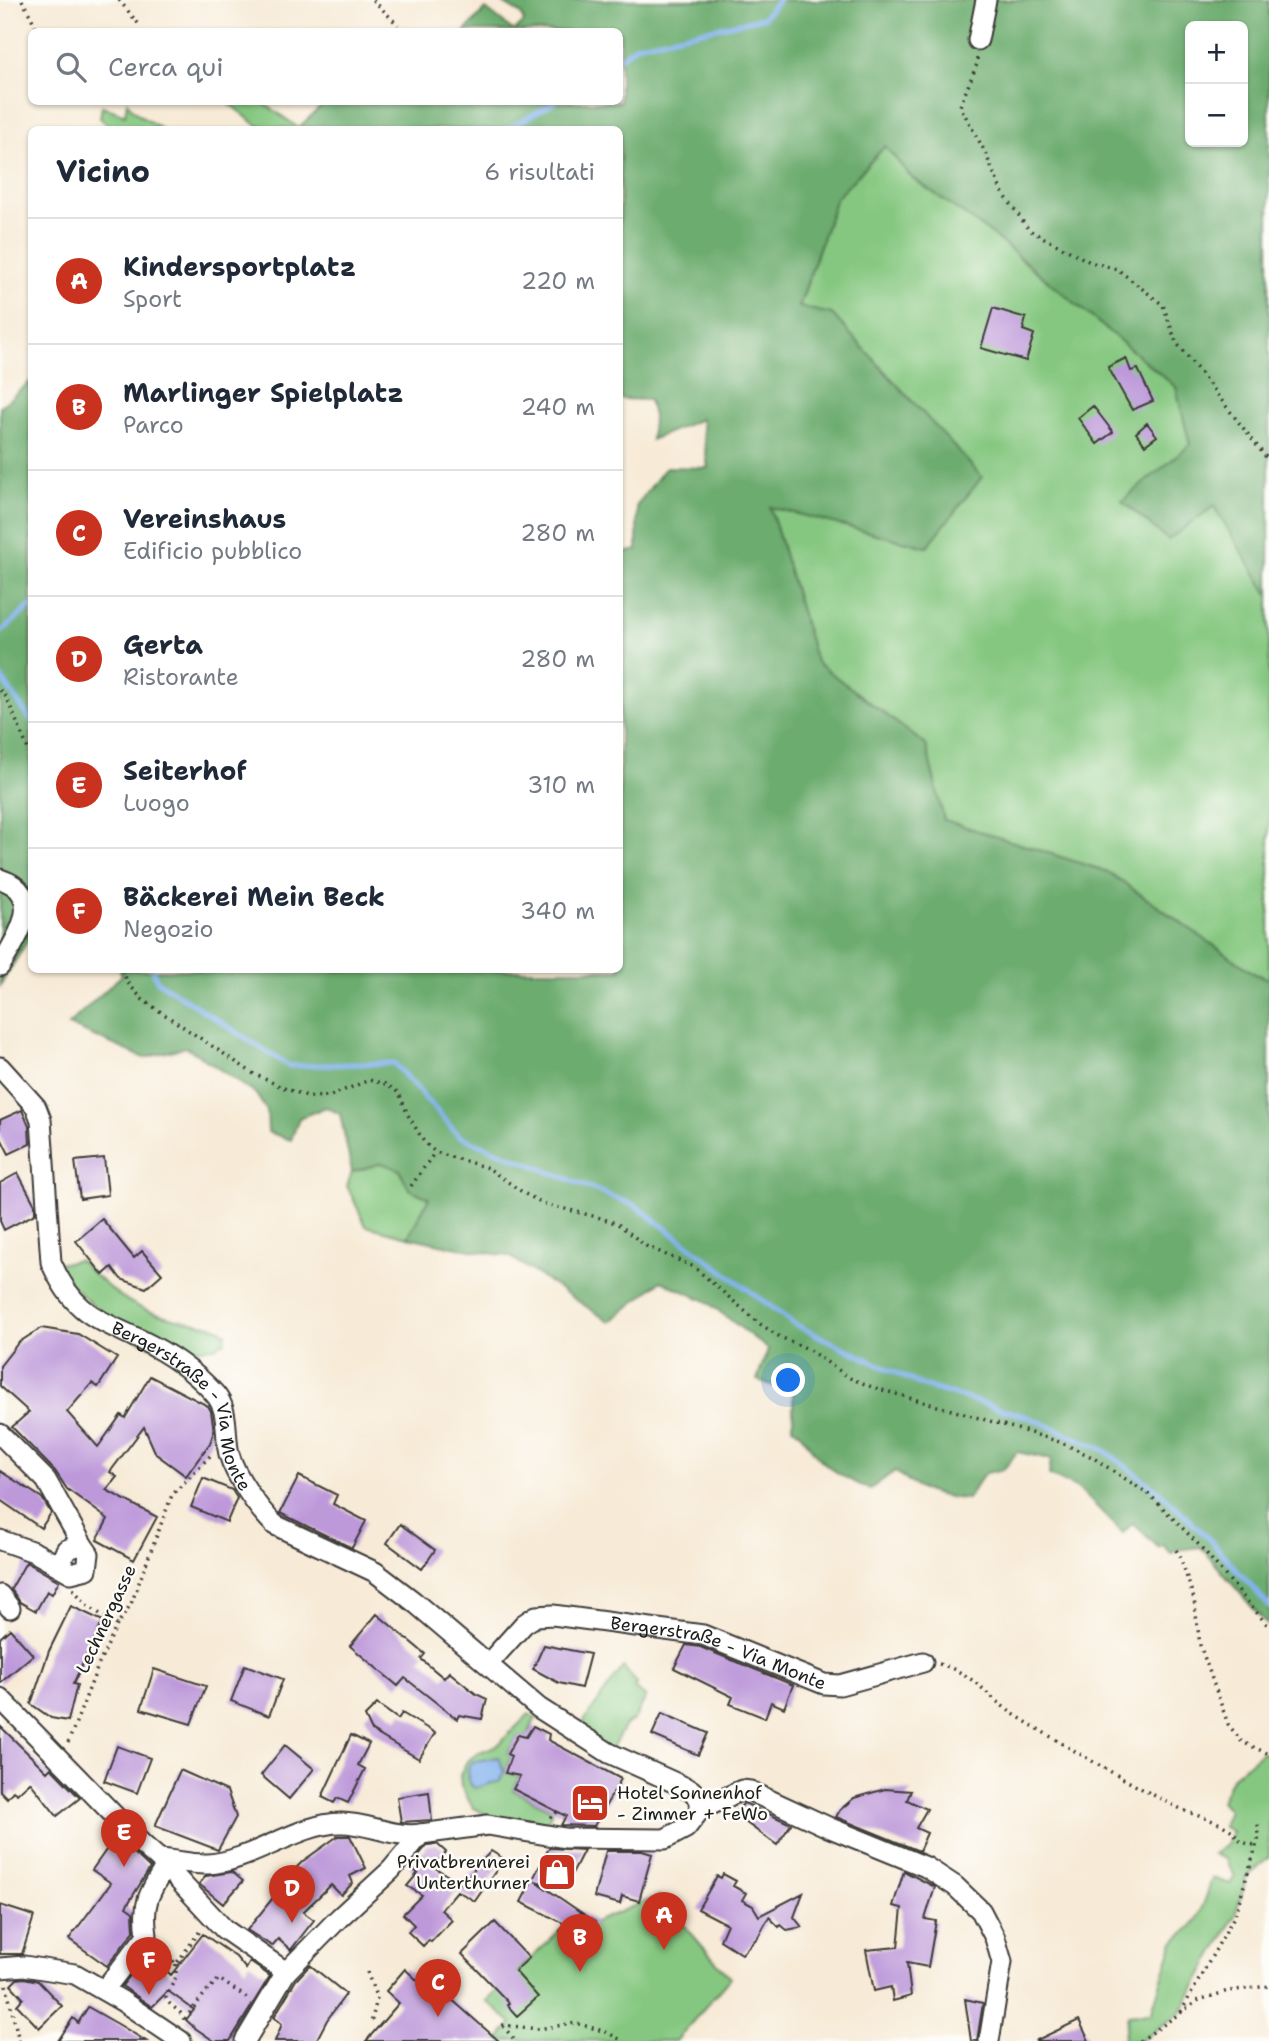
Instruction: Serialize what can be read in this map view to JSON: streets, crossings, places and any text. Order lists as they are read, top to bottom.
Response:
{
  "streets": {
    "street": ["Bergerstraße - Via Monte"],
    "path": ["Lechnergasse"]
  },
  "crossings": [
    ["Bergerstraße - Via Monte", "Lechnergasse"]
  ],
  "places": {
    "hotel": ["Hotel Sonnenhof - Zimmer + FeWo"],
    "shop": ["Privatbrennerei Unterthurner"]
  },
  "page": {
    "map_buttons": ["+", "−"],
    "search": "Cerca qui",
    "heading": ["Vicino", "6 risultati"],
    "list": [
      {
        "mark": "A",
        "name": "Kindersportplatz",
        "note": "Sport",
        "value": "220 m"
      },
      {
        "mark": "B",
        "name": "Marlinger Spielplatz",
        "note": "Parco",
        "value": "240 m"
      },
      {
        "mark": "C",
        "name": "Vereinshaus",
        "note": "Edificio pubblico",
        "value": "280 m"
      },
      {
        "mark": "D",
        "name": "Gerta",
        "note": "Ristorante",
        "value": "280 m"
      },
      {
        "mark": "E",
        "name": "Seiterhof",
        "note": "Luogo",
        "value": "310 m"
      },
      {
        "mark": "F",
        "name": "Bäckerei Mein Beck",
        "note": "Negozio",
        "value": "340 m"
      }
    ],
    "pins": [
      "E",
      "D",
      "A",
      "B",
      "F",
      "C"
    ]
  }
}
